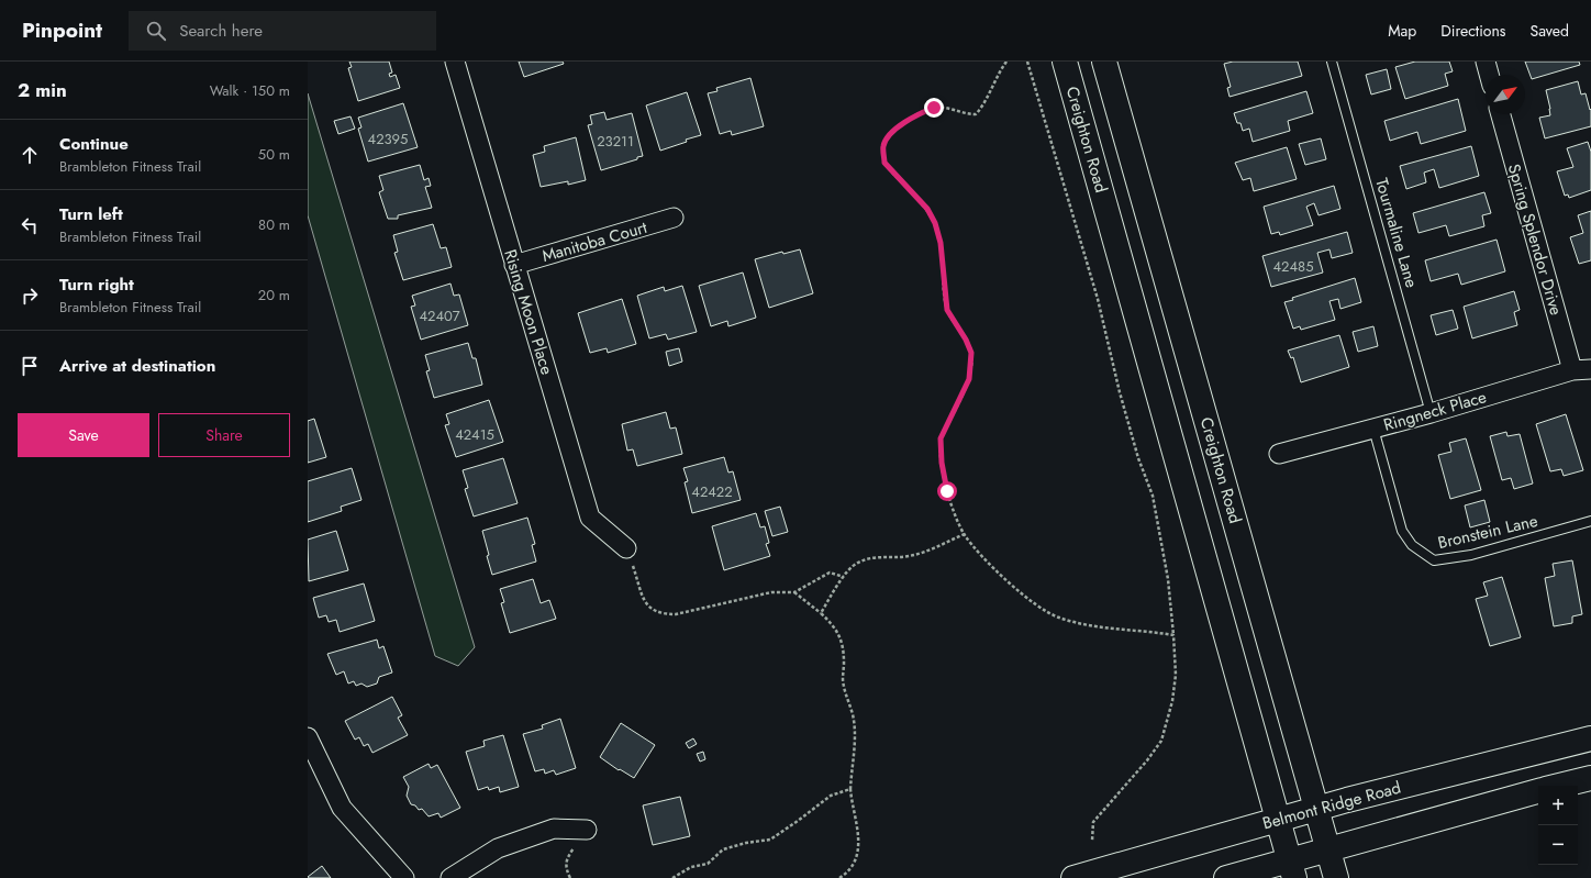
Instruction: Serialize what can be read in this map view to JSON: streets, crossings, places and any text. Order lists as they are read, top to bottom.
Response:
{
  "streets": {
    "street": [
      "Creighton Road",
      "Spring Splendor Drive",
      "Manitoba Court",
      "Rising Moon Place",
      "Ringneck Place",
      "Belmont Ridge Road"
    ],
    "lane": ["Tourmaline Lane", "Bronstein Lane"]
  },
  "crossings": [
    ["Creighton Road", "Belmont Ridge Road"],
    ["Tourmaline Lane", "Ringneck Place"],
    ["Spring Splendor Drive", "Ringneck Place"],
    ["Manitoba Court", "Rising Moon Place"],
    ["Ringneck Place", "Bronstein Lane"]
  ],
  "house_numbers": [
    "42395",
    "23211",
    "42485",
    "42407",
    "42415",
    "42422"
  ],
  "north": "top right",
  "page": {
    "header": "Pinpoint",
    "search": "Search here",
    "nav": ["Map", "Directions", "Saved"],
    "heading": ["2 min", "Walk · 150 m"],
    "list": [
      ["Continue", "Brambleton Fitness Trail", "50 m"],
      ["Turn left", "Brambleton Fitness Trail", "80 m"],
      ["Turn right", "Brambleton Fitness Trail", "20 m"],
      "Arrive at destination"
    ],
    "buttons": ["Save", "Share"],
    "map_buttons": ["+", "−"]
  }
}
